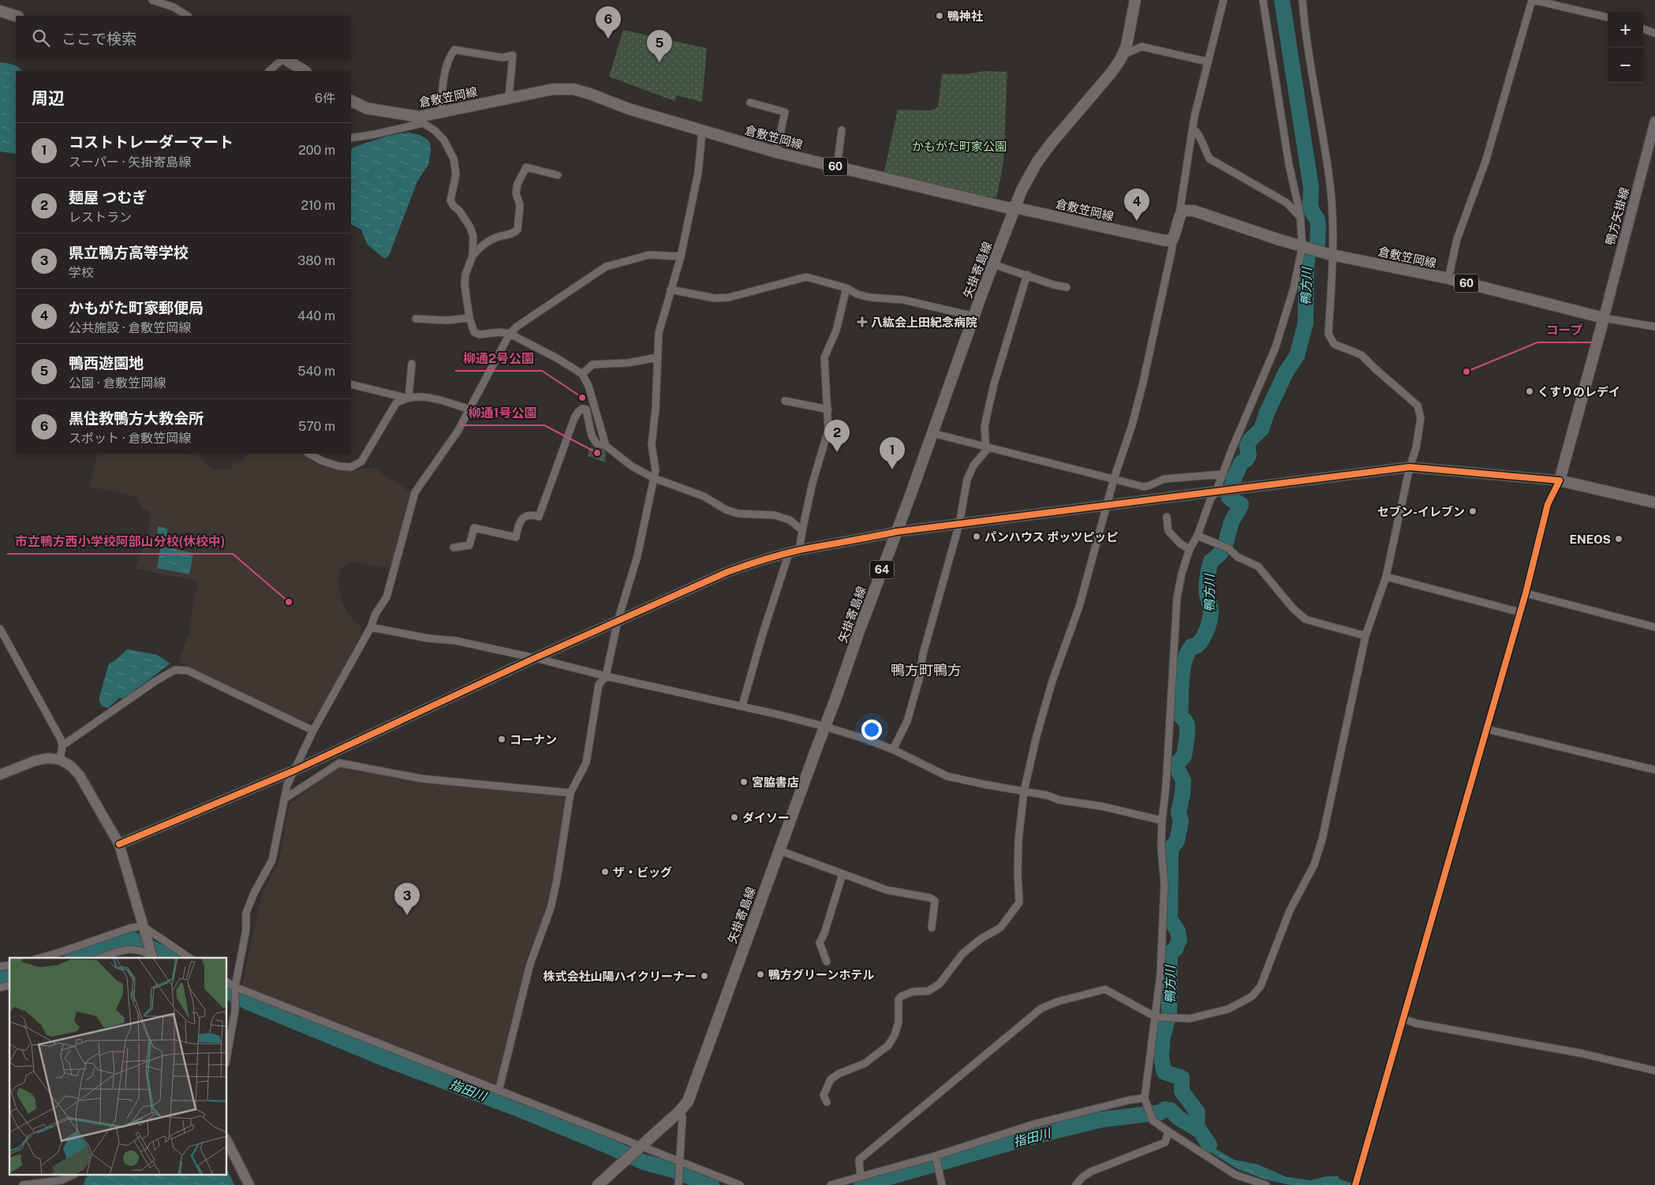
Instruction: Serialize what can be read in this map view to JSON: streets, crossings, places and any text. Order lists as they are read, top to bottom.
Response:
{
  "streets": {
    "main road": [
      "倉敷笠岡線",
      "60",
      "矢掛寄島線",
      "64"
    ],
    "street": ["鴨方矢掛線"]
  },
  "crossings": [
    ["倉敷笠岡線", "鴨方矢掛線"],
    ["倉敷笠岡線", "矢掛寄島線"]
  ],
  "districts": ["鴨方町鴨方"],
  "water": ["鴨方川", "指田川"],
  "parks": ["かもがた町家公園"],
  "places": {
    "other": [
      "鴨神社",
      "コープ",
      "くすりのレデイ",
      "柳通2号公園",
      "柳通1号公園",
      "セブン-イレブン",
      "パンハウス ポッツピッピ",
      "ENEOS",
      "市立鴨方西小学校阿部山分校(休校中)",
      "コーナン",
      "宮脇書店",
      "ダイソー",
      "ザ・ビッグ",
      "鴨方グリーンホテル",
      "株式会社山陽ハイクリーナー"
    ],
    "health": ["八紘会上田紀念病院"]
  },
  "page": {
    "pins": [
      "6",
      "5",
      "4",
      "2",
      "1",
      "3"
    ],
    "map_buttons": ["+", "−"],
    "search": "ここで検索",
    "heading": ["周辺", "6件"],
    "list": [
      {
        "mark": "1",
        "name": "コストトレーダーマート",
        "note": "スーパー · 矢掛寄島線",
        "value": "200 m"
      },
      {
        "mark": "2",
        "name": "麺屋 つむぎ",
        "note": "レストラン",
        "value": "210 m"
      },
      {
        "mark": "3",
        "name": "県立鴨方高等学校",
        "note": "学校",
        "value": "380 m"
      },
      {
        "mark": "4",
        "name": "かもがた町家郵便局",
        "note": "公共施設 · 倉敷笠岡線",
        "value": "440 m"
      },
      {
        "mark": "5",
        "name": "鴨西遊園地",
        "note": "公園 · 倉敷笠岡線",
        "value": "540 m"
      },
      {
        "mark": "6",
        "name": "黒住教鴨方大教会所",
        "note": "スポット · 倉敷笠岡線",
        "value": "570 m"
      }
    ]
  }
}
